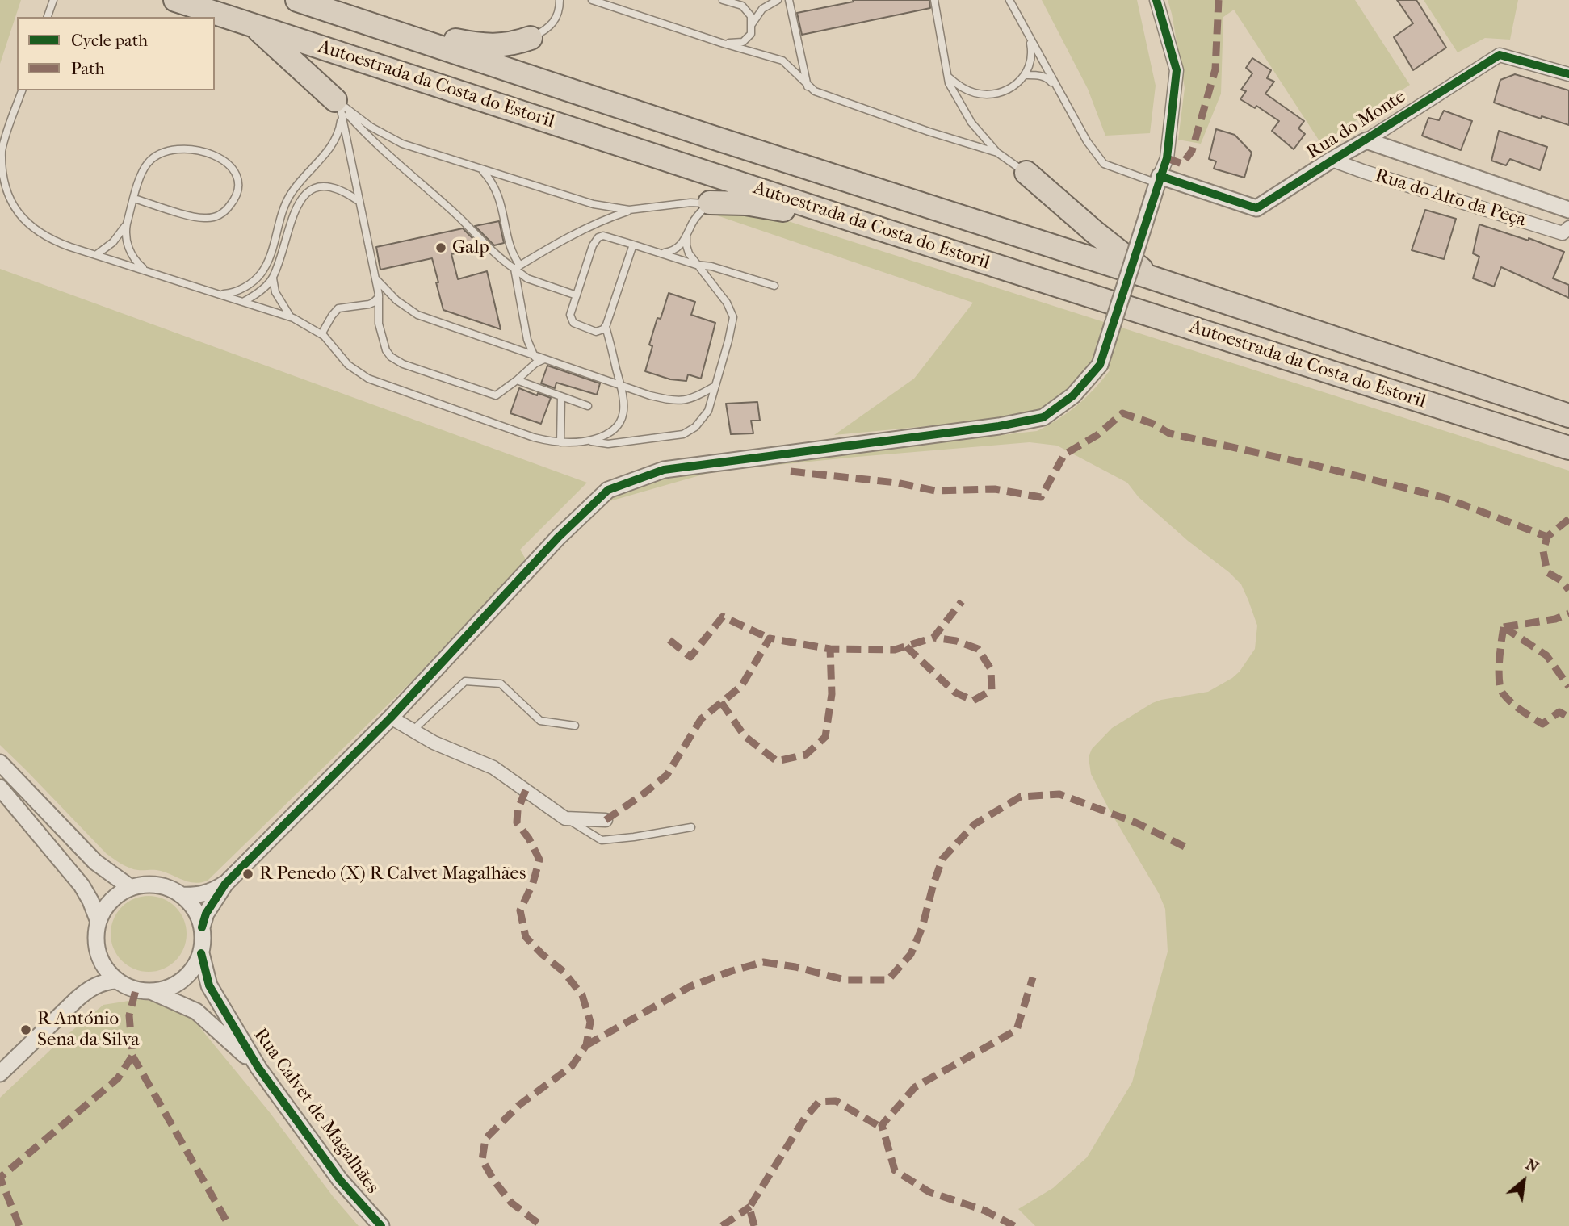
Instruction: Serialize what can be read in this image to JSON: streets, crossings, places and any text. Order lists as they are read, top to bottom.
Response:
{
  "streets": {
    "highway": ["Autoestrada da Costa do Estoril"],
    "street": ["Rua do Monte", "Rua do Alto da Peça", "Rua Calvet de Magalhães"]
  },
  "crossings": [
    ["Rua do Monte", "Rua do Alto da Peça"]
  ],
  "places": ["Galp", "R Penedo (X) R Calvet Magalhães", "R António Sena da Silva"],
  "legend": ["Cycle path", "Path"],
  "north": "top right"
}
